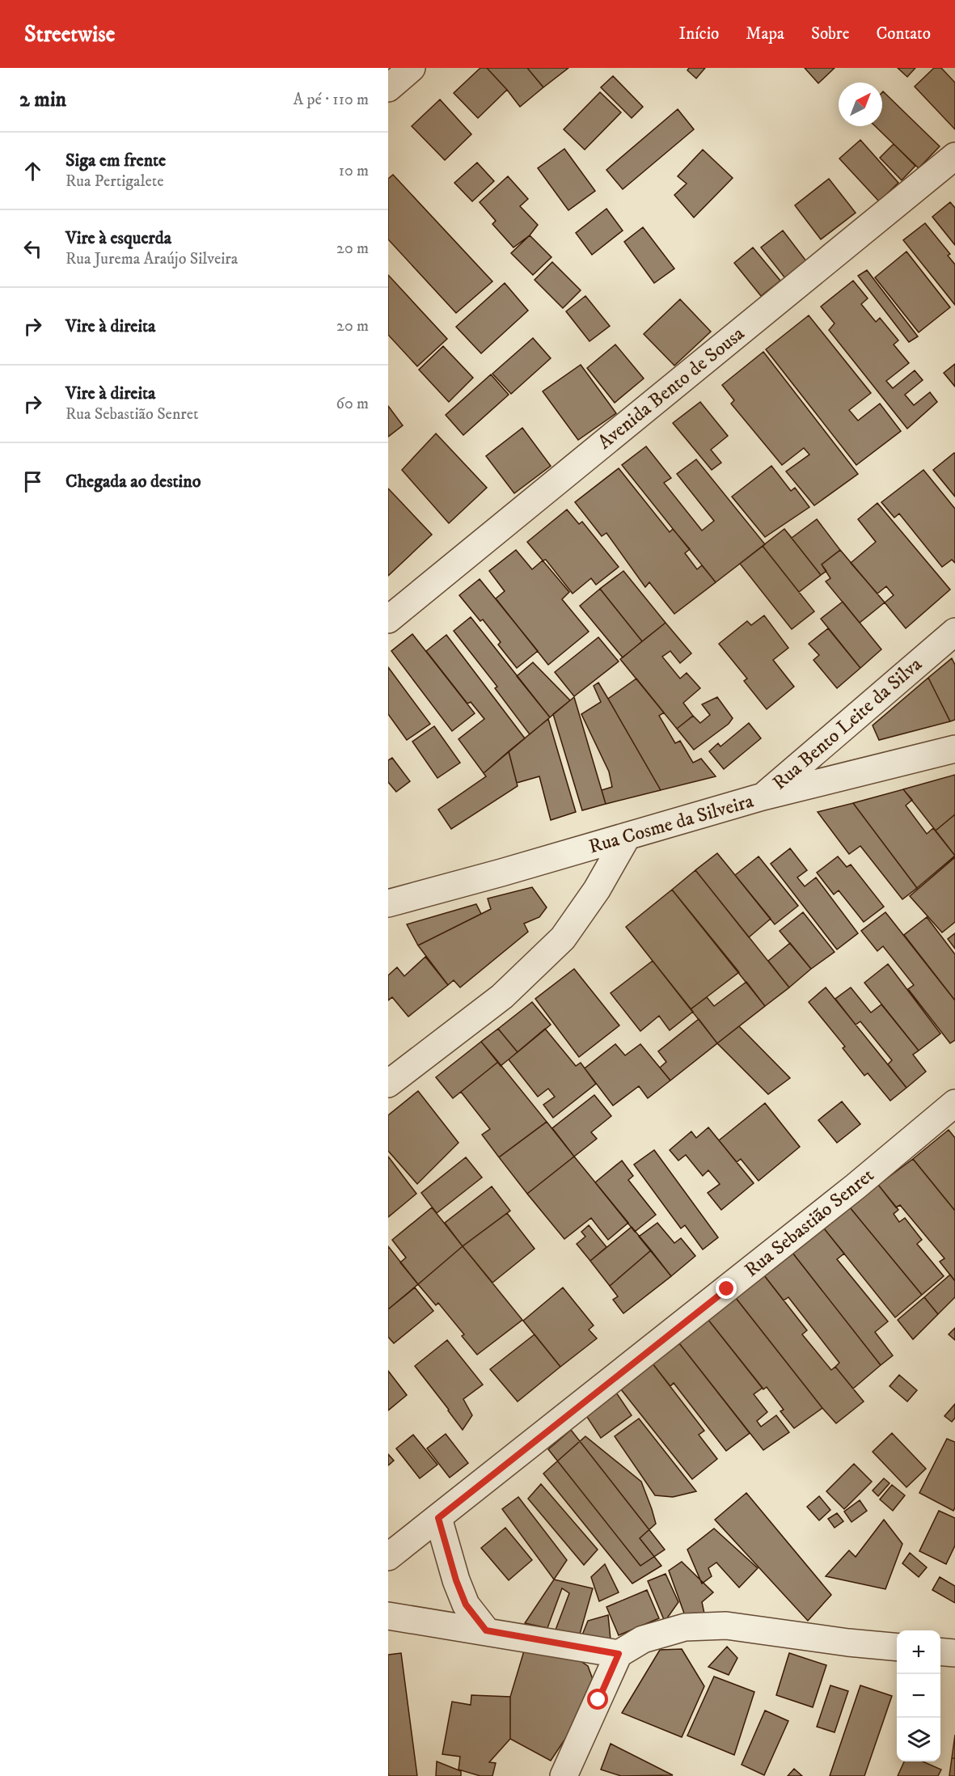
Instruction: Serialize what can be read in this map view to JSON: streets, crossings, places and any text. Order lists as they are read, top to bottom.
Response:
{
  "streets": {
    "street": [
      "Avenida Bento de Sousa",
      "Rua Bento Leite da Silva",
      "Rua Cosme da Silveira",
      "Rua Sebastião Senret"
    ]
  },
  "crossings": [
    ["Rua Bento Leite da Silva", "Rua Cosme da Silveira"]
  ],
  "north": "top right",
  "page": {
    "header": "Streetwise",
    "nav": [
      "Início",
      "Mapa",
      "Sobre",
      "Contato"
    ],
    "heading": ["2 min", "A pé · 110 m"],
    "list": [
      ["Siga em frente", "Rua Pertigalete", "10 m"],
      ["Vire à esquerda", "Rua Jurema Araújo Silveira", "20 m"],
      ["Vire à direita", "20 m"],
      ["Vire à direita", "Rua Sebastião Senret", "60 m"],
      "Chegada ao destino"
    ],
    "map_buttons": ["+", "−"]
  }
}
